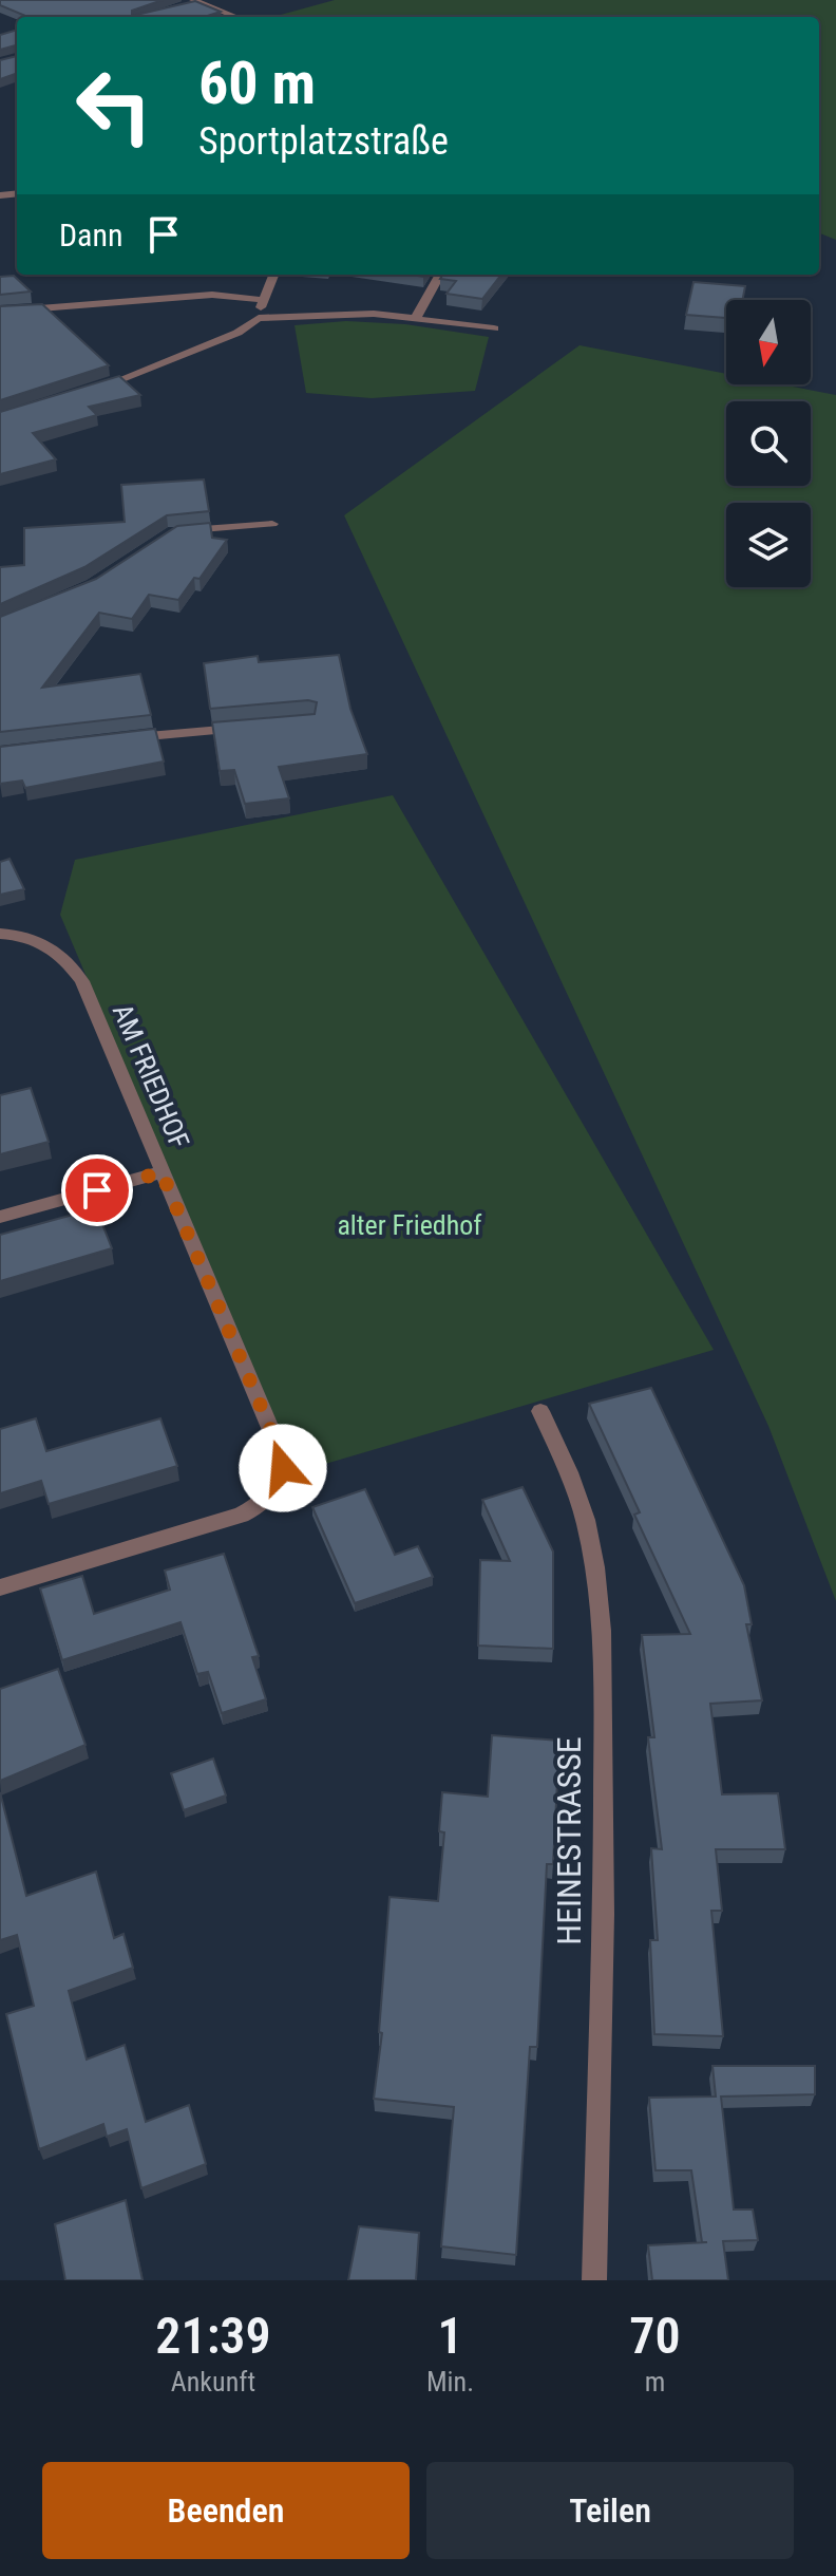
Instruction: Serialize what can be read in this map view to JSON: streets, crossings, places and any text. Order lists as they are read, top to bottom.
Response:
{
  "streets": {
    "street": ["AM FRIEDHOF", "HEINESTRASSE"]
  },
  "parks": ["alter Friedhof"],
  "north": "bottom",
  "page": {
    "turn": ["60 m", "Sportplatzstraße"],
    "then": "Dann",
    "eta": [
      "21:39",
      "Ankunft",
      "1",
      "Min.",
      "70",
      "m"
    ],
    "buttons": ["Beenden", "Teilen"]
  }
}
